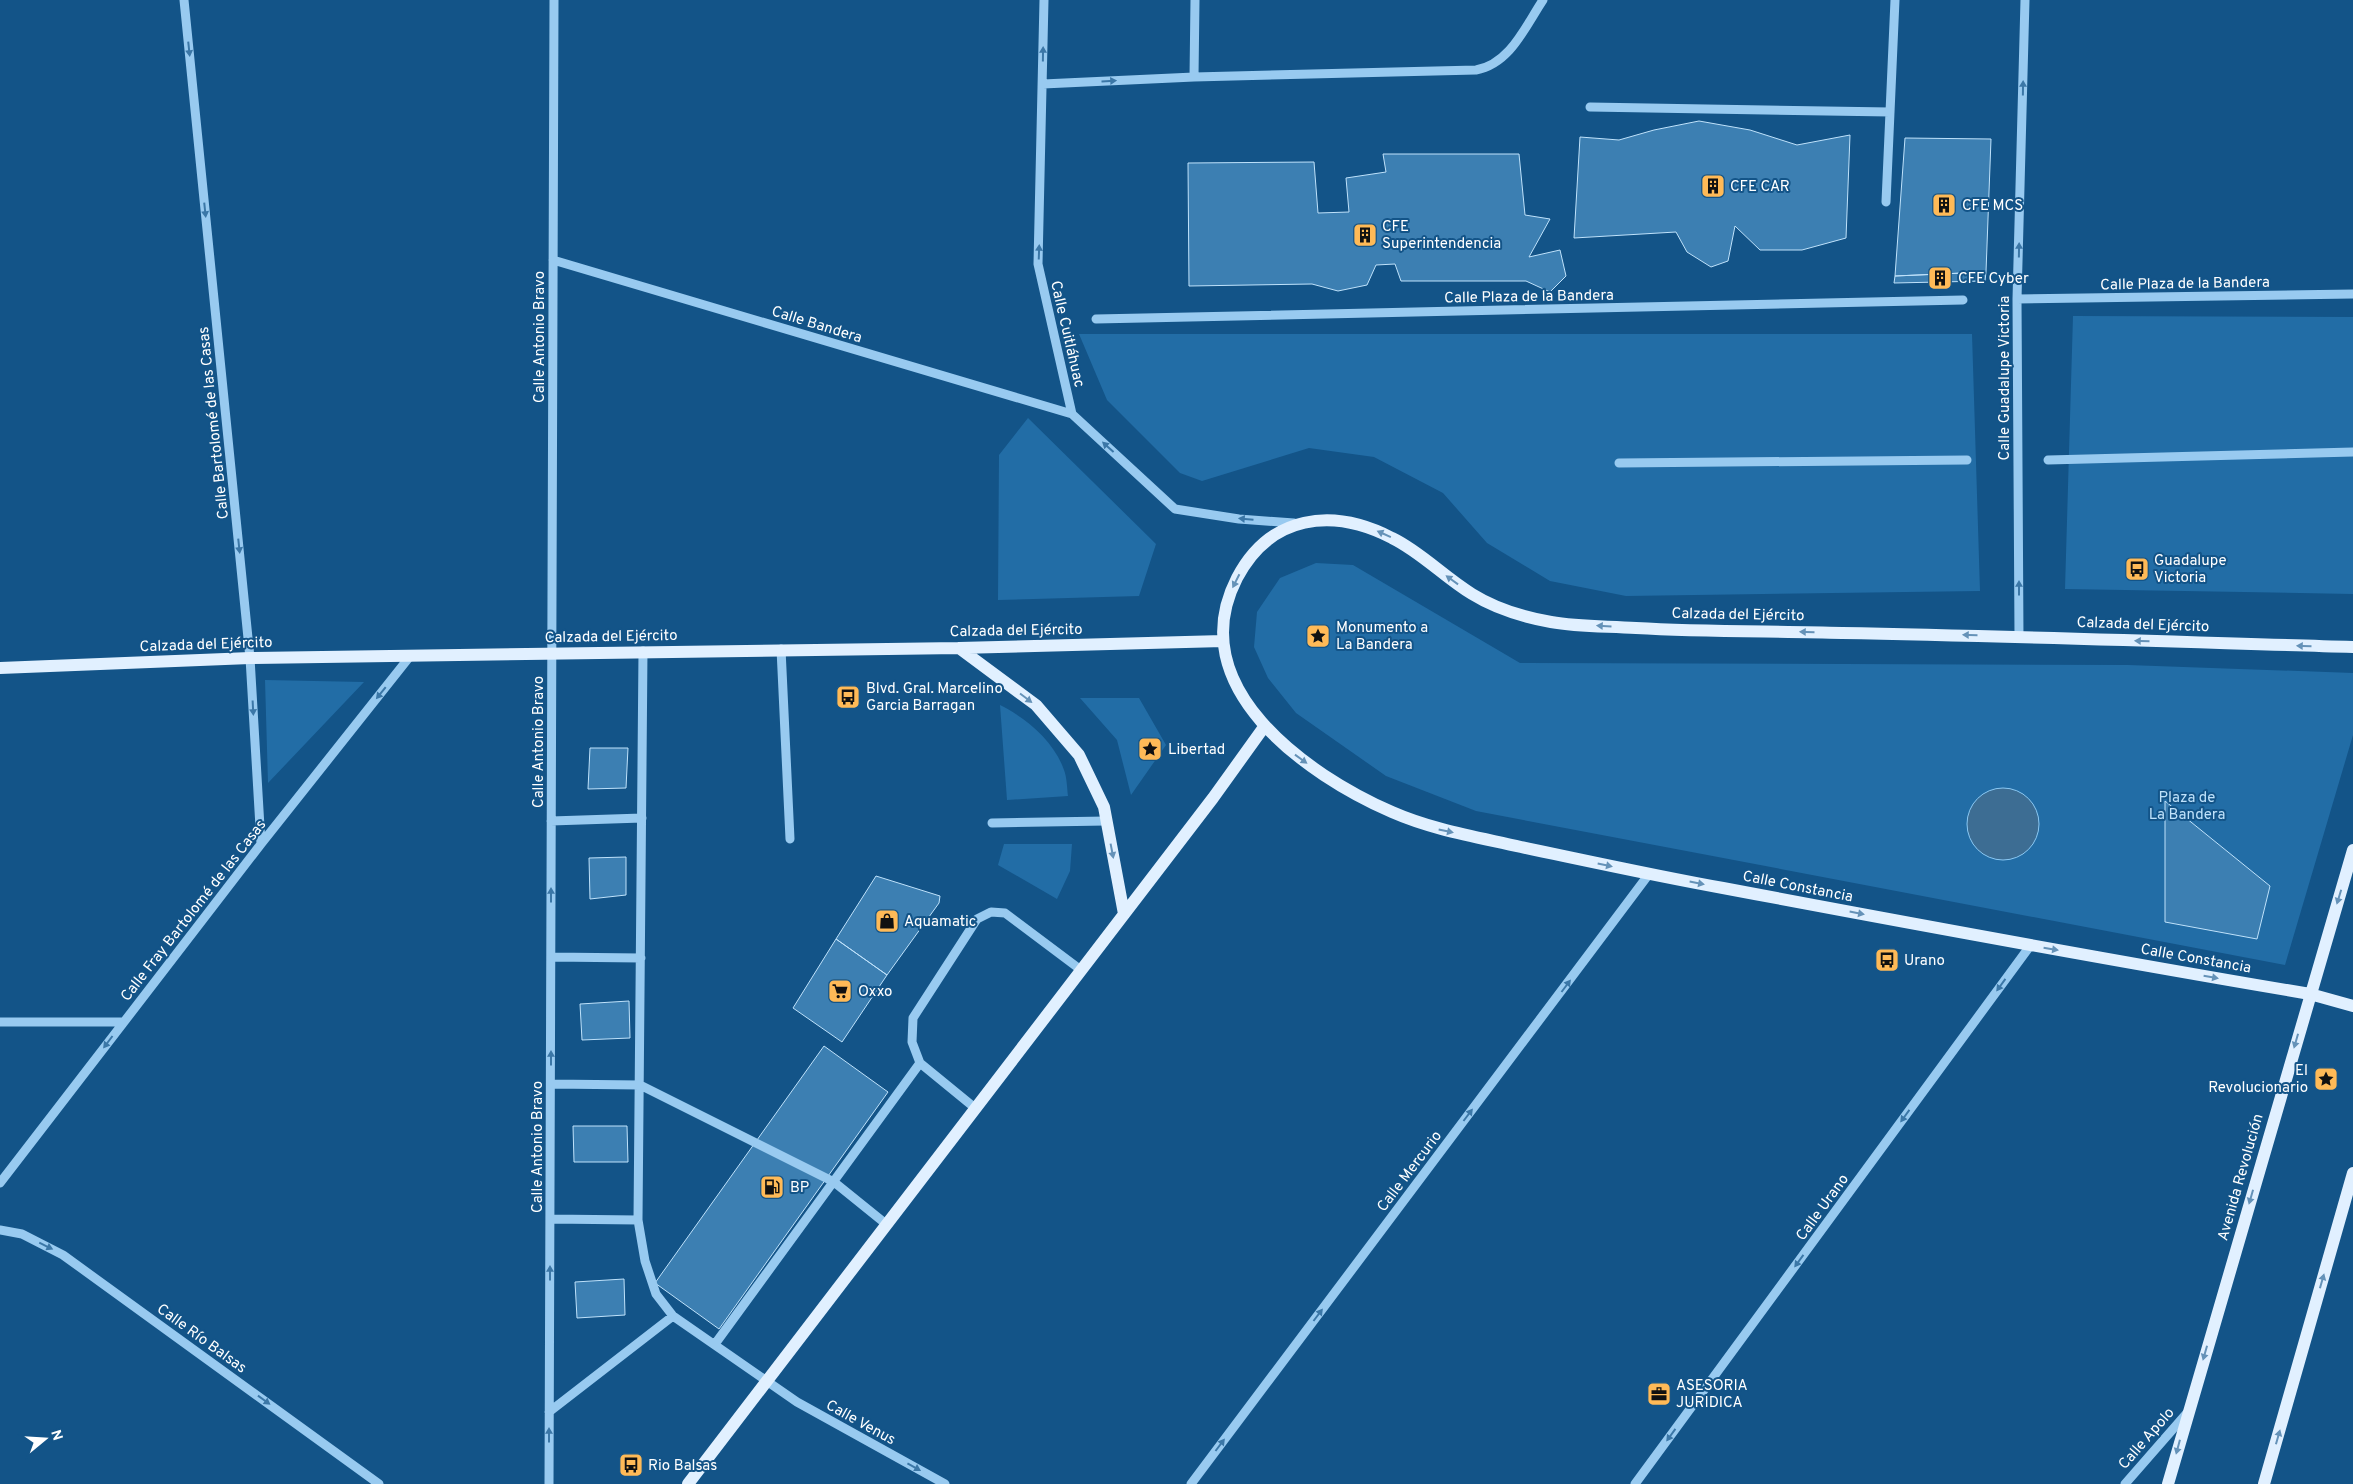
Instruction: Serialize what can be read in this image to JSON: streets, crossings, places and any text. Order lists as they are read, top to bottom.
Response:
{
  "streets": {
    "main road": ["Calzada del Ejército", "Calle Constancia", "Avenida Revolución"],
    "street": [
      "Calle Plaza de la Bandera",
      "Calle Bandera",
      "Calle Cuitláhuac",
      "Calle Antonio Bravo",
      "Calle Guadalupe Victoria",
      "Calle Bartolomé de las Casas",
      "Calle Fray Bartolomé de las Casas",
      "Calle Mercurio",
      "Calle Urano",
      "Calle Río Balsas",
      "Calle Venus",
      "Calle Apolo"
    ]
  },
  "crossings": [
    ["Calle Plaza de la Bandera", "Calle Guadalupe Victoria"],
    ["Calle Bandera", "Calle Cuitláhuac"],
    ["Calle Bandera", "Calle Antonio Bravo"],
    ["Calle Antonio Bravo", "Calzada del Ejército"],
    ["Calle Guadalupe Victoria", "Calzada del Ejército"],
    ["Calle Bartolomé de las Casas", "Calzada del Ejército"],
    ["Calle Bartolomé de las Casas", "Calle Fray Bartolomé de las Casas"],
    ["Calzada del Ejército", "Calle Constancia"],
    ["Calzada del Ejército", "Calle Fray Bartolomé de las Casas"],
    ["Calzada del Ejército", "Calle Venus"],
    ["Calle Constancia", "Calle Mercurio"],
    ["Calle Constancia", "Avenida Revolución"],
    ["Calle Constancia", "Calle Urano"],
    ["Avenida Revolución", "Calle Apolo"]
  ],
  "one_way": [
    "Calle Cuitláhuac",
    "Calle Antonio Bravo",
    "Calle Guadalupe Victoria",
    "Calle Bartolomé de las Casas",
    "Calzada del Ejército",
    "Calle Constancia",
    "Calle Fray Bartolomé de las Casas",
    "Calle Mercurio",
    "Calle Urano",
    "Calle Río Balsas"
  ],
  "parks": ["Plaza de La Bandera"],
  "places": {
    "building": [
      "CFE CAR",
      "CFE MCS",
      "CFE Superintendencia",
      "CFE Cyber"
    ],
    "bus stop": [
      "Guadalupe Victoria",
      "Blvd. Gral. Marcelino Garcia Barragan",
      "Urano",
      "Rio Balsas"
    ],
    "place": ["Monumento a La Bandera", "Libertad", "El Revolucionario"],
    "shop": ["Aquamatic"],
    "supermarket": ["Oxxo"],
    "fuel station": ["BP"],
    "office": ["ASESORIA JURIDICA"]
  },
  "north": "right"
}
